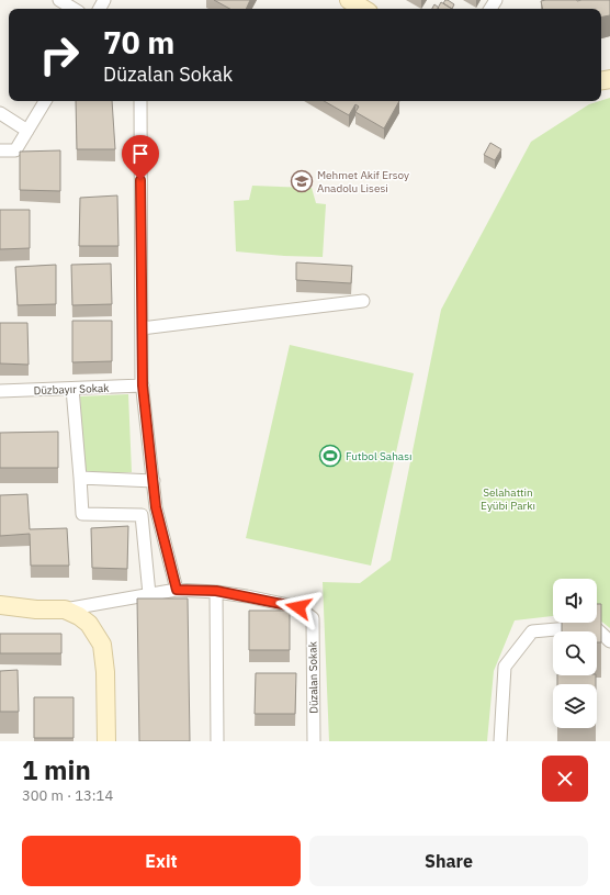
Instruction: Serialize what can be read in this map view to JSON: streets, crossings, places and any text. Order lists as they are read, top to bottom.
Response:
{
  "streets": {
    "street": ["Düzbayır Sokak", "Düzalan Sokak"]
  },
  "parks": ["Selahattin Eyübi Parkı"],
  "places": {
    "school or university": ["Mehmet Akif Ersoy Anadolu Lisesi"],
    "sports": ["Futbol Sahası"]
  },
  "page": {
    "turn": ["70 m", "Düzalan Sokak"],
    "heading": ["1 min", "300 m · 13:14"],
    "buttons": ["Exit", "Share"]
  }
}
